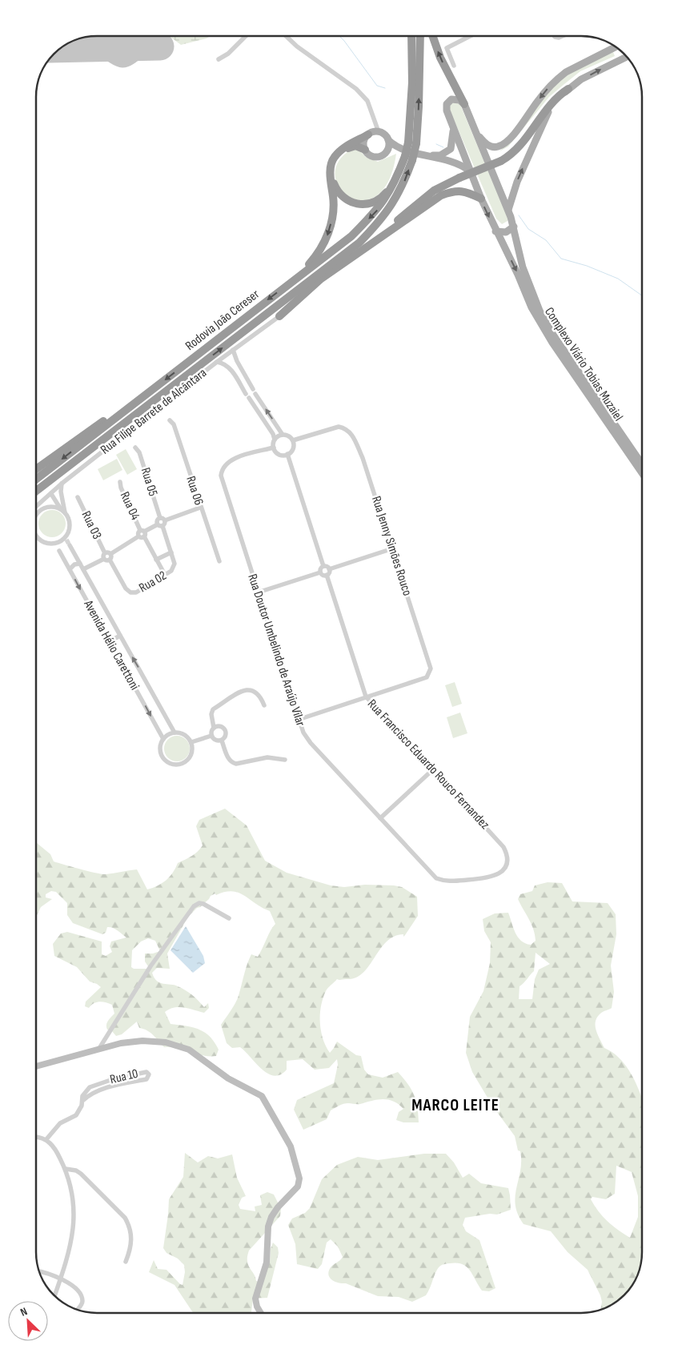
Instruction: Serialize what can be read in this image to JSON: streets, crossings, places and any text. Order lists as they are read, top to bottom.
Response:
{
  "streets": {
    "highway": ["Rodovia João Cereser"],
    "main road": ["Complexo Viário Tobias Muzaiel"],
    "street": [
      "Rua Filipe Barrete de Alcântara",
      "Rua 05",
      "Rua 06",
      "Rua 04",
      "Rua 03",
      "Rua Jenny Simões Rouco",
      "Rua 02",
      "Avenida Hélio Carettoni",
      "Rua Doutor Umbelindo de Araújo Vilar",
      "Rua Francisco Eduardo Rouco Fernandez",
      "Rua 10"
    ]
  },
  "crossings": [
    ["Rua 04", "Rua 02"],
    ["Rua Jenny Simões Rouco", "Rua Doutor Umbelindo de Araújo Vilar"],
    ["Rua Jenny Simões Rouco", "Rua Francisco Eduardo Rouco Fernandez"],
    ["Rua Doutor Umbelindo de Araújo Vilar", "Rua Francisco Eduardo Rouco Fernandez"]
  ],
  "districts": ["MARCO LEITE"],
  "north": "top left"
}
